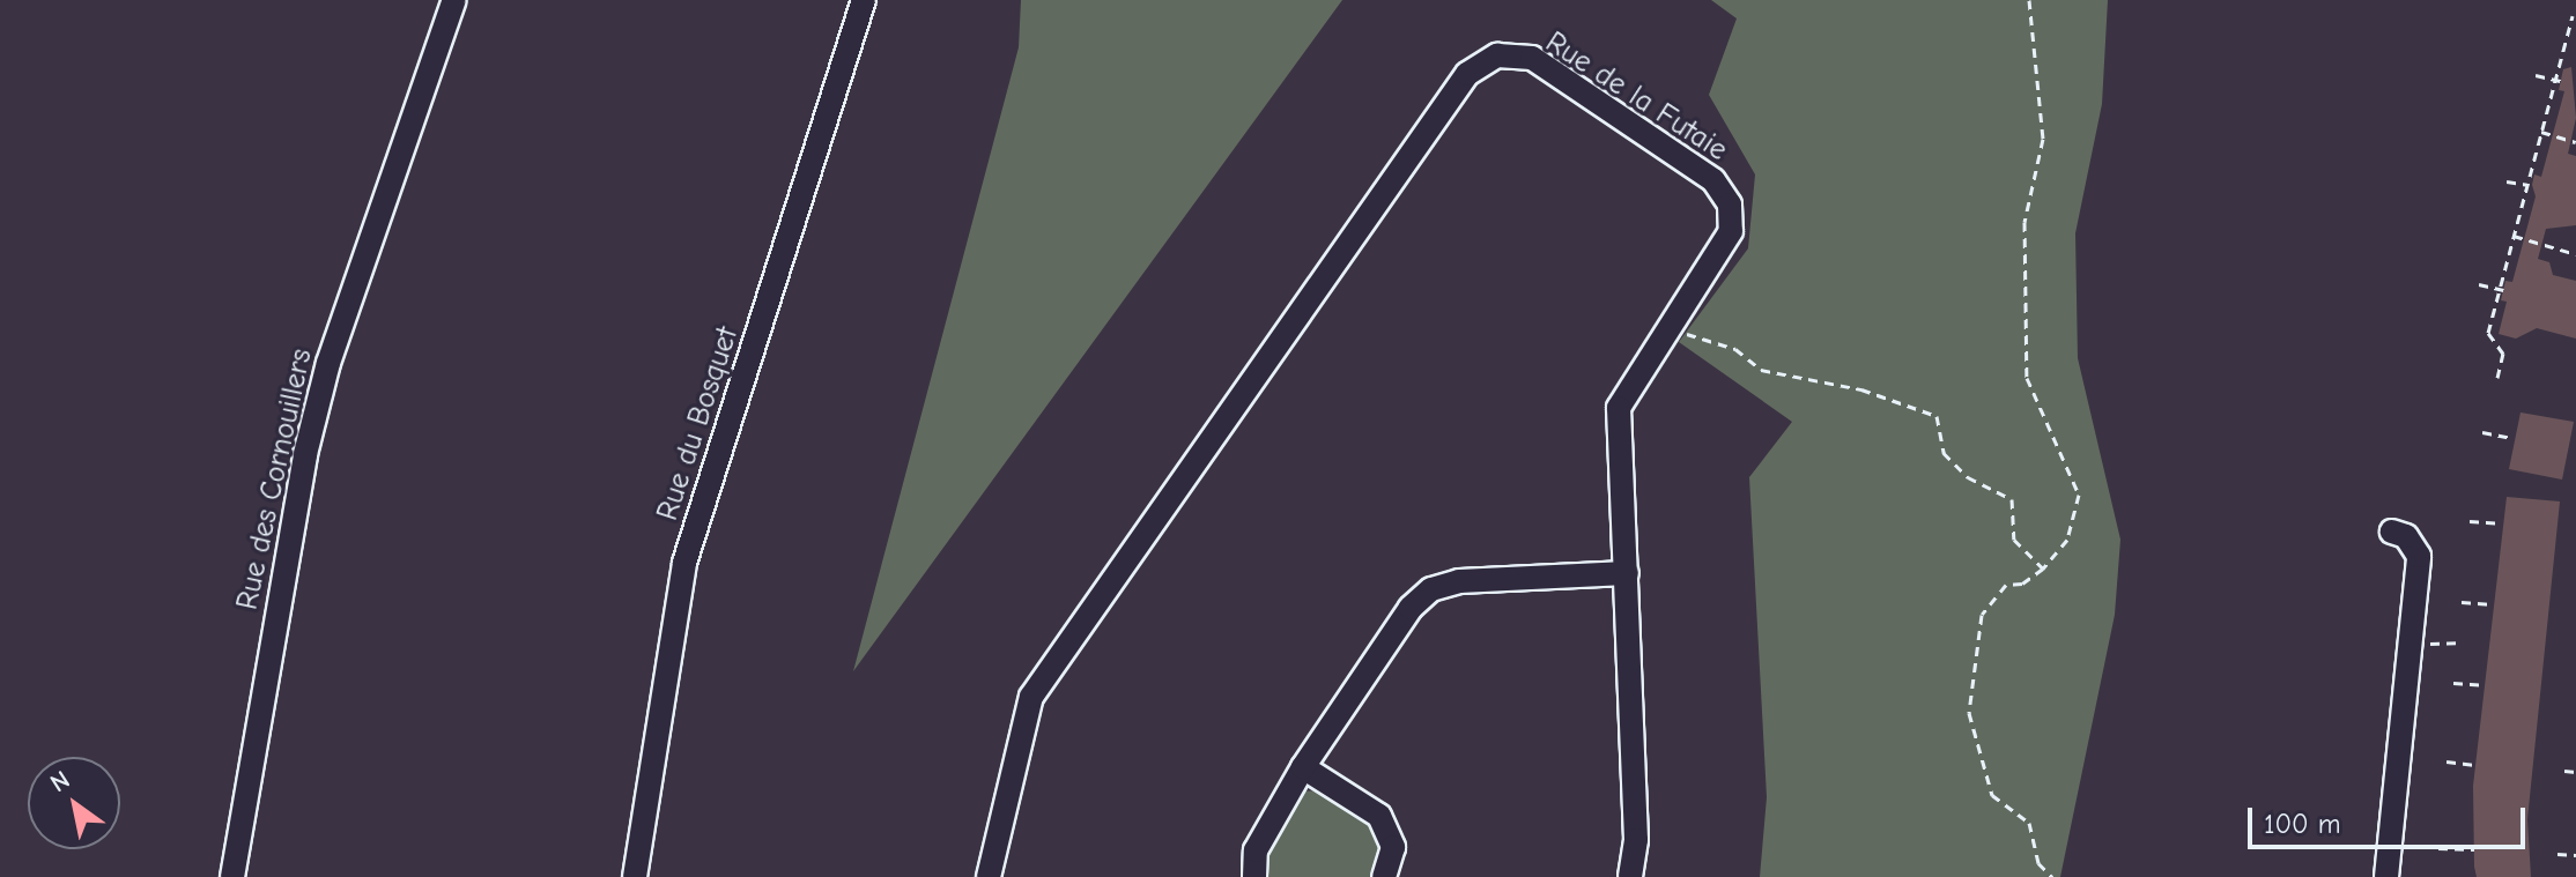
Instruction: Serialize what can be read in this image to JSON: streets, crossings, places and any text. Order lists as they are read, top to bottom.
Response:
{
  "streets": {
    "street": ["Rue de la Futaie", "Rue du Bosquet", "Rue des Cornouillers"]
  },
  "scale_bar": "100 m",
  "north": "top left"
}
